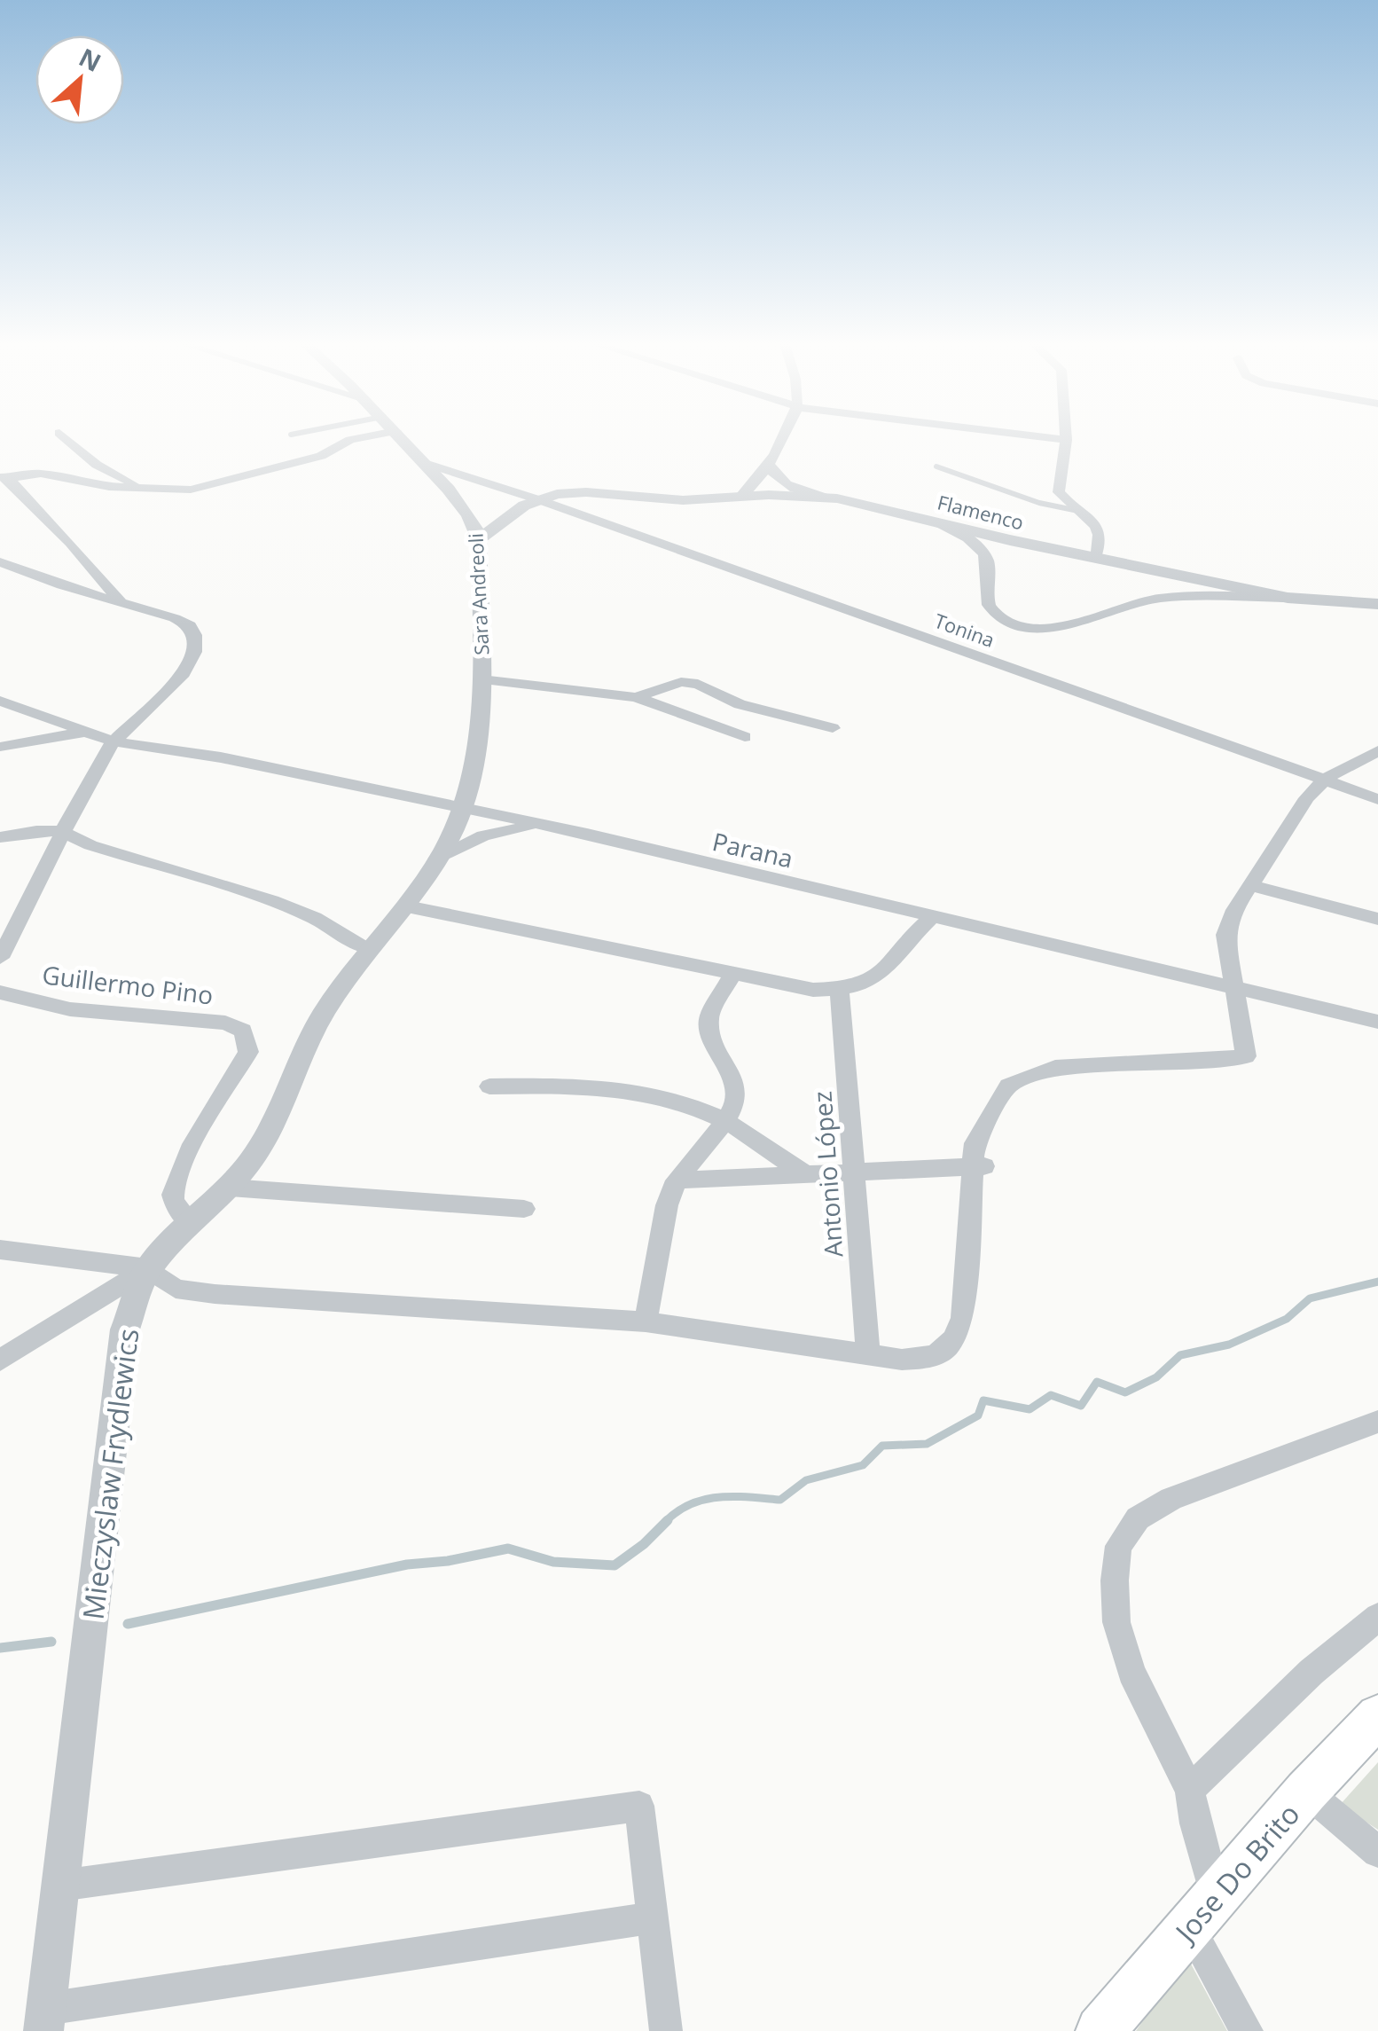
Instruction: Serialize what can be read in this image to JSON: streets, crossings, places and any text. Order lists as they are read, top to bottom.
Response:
{
  "streets": {
    "main road": ["Jose Do Brito"],
    "street": [
      "Flamenco",
      "Sara Andreoli",
      "Tonina",
      "Parana",
      "Guillermo Pino",
      "Antonio López",
      "Mieczyslaw Frydlewics"
    ]
  },
  "crossings": [
    ["Flamenco", "Sara Andreoli"],
    ["Flamenco", "Tonina"],
    ["Sara Andreoli", "Tonina"],
    ["Sara Andreoli", "Parana"],
    ["Sara Andreoli", "Mieczyslaw Frydlewics"],
    ["Parana", "Mieczyslaw Frydlewics"],
    ["Guillermo Pino", "Mieczyslaw Frydlewics"]
  ],
  "north": "top right"
}
